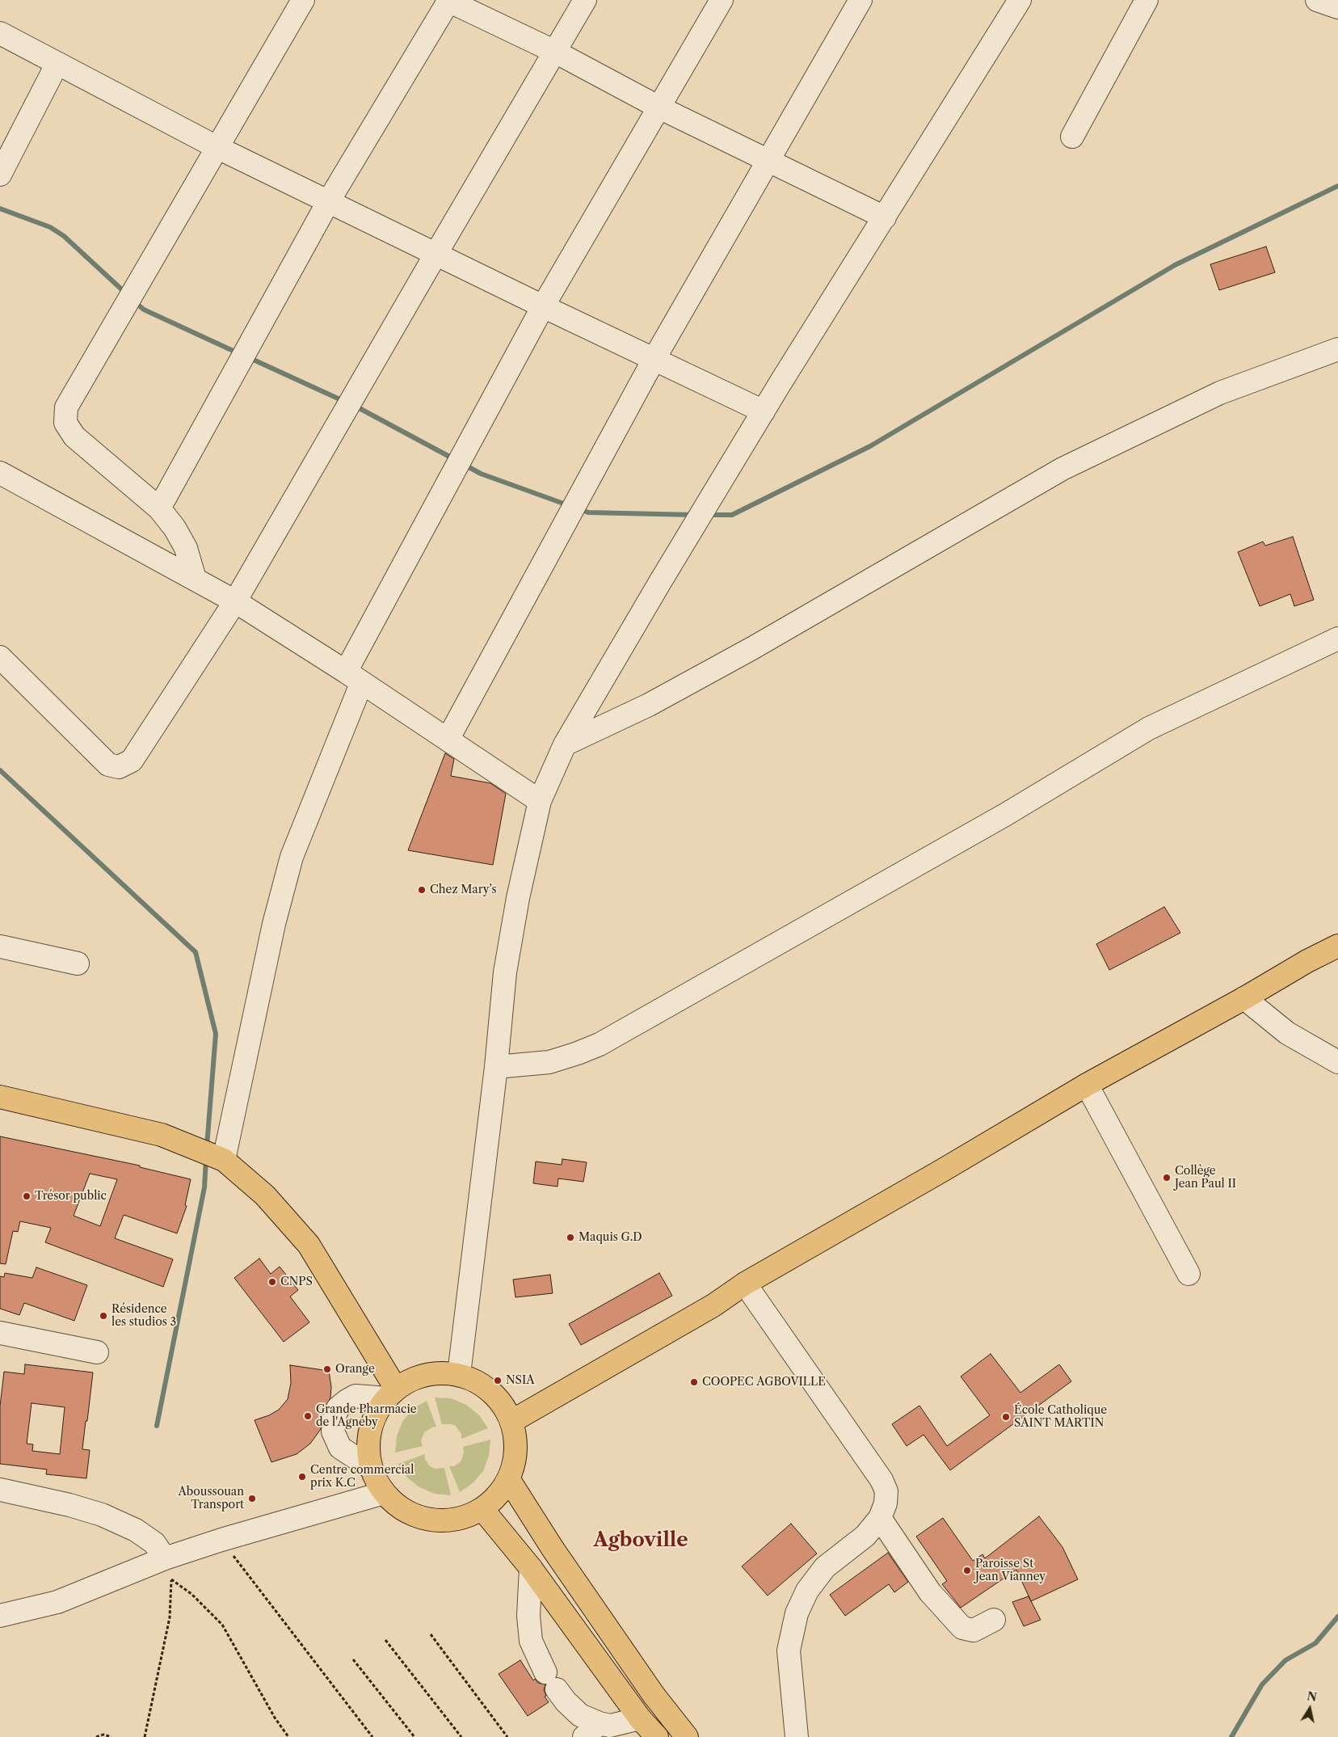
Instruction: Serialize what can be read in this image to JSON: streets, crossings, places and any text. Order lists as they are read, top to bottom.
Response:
{
  "districts": ["Agboville"],
  "places": [
    "Chez Mary’s",
    "Collège Jean Paul II",
    "Trésor public",
    "Maquis G.D",
    "CNPS",
    "Résidence les studios 3",
    "Orange",
    "NSIA",
    "COOPEC AGBOVILLE",
    "Grande Pharmacie de l'Agneby",
    "École Catholique SAINT MARTIN",
    "Centre commercial prix K.C",
    "Aboussouan Transport",
    "Paroisse St Jean Vianney"
  ],
  "north": "top"
}
